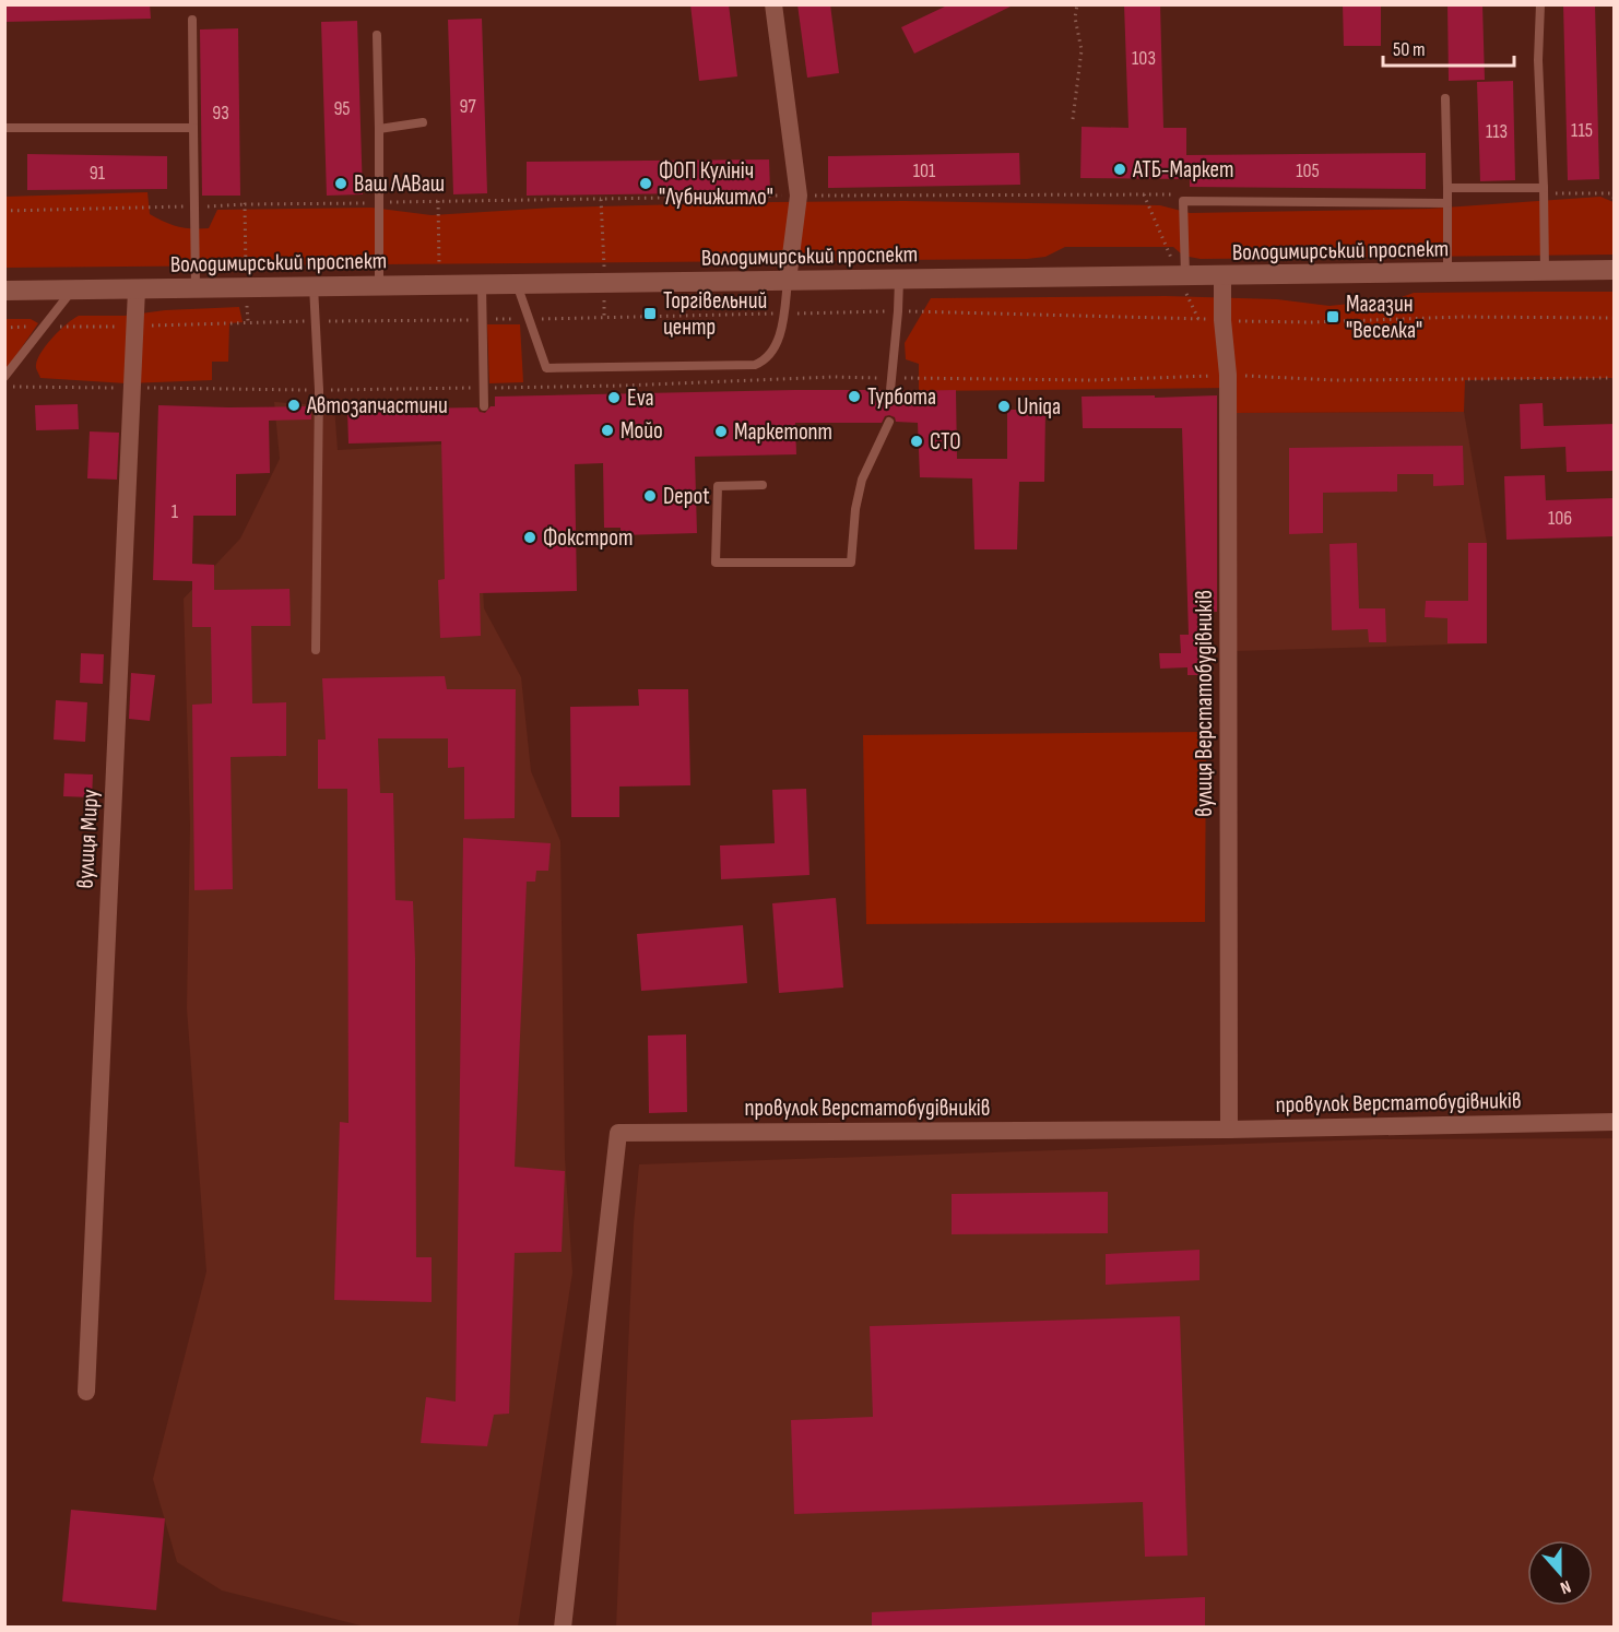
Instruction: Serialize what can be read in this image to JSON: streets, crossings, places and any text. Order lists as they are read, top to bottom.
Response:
{
  "streets": {
    "main road": ["Володимирський проспект"],
    "street": ["вулиця Верстатобудівників", "вулиця Миру", "провулок Верстатобудівників"]
  },
  "crossings": [
    ["Володимирський проспект", "вулиця Верстатобудівників"],
    ["Володимирський проспект", "вулиця Миру"],
    ["вулиця Верстатобудівників", "провулок Верстатобудівників"]
  ],
  "places": {
    "other": [
      "АТБ-Маркет",
      "Ваш ЛАВаш",
      "ФОП Кулініч \"Лубнижитло\"",
      "Турбота",
      "Eva",
      "Автозапчастини",
      "Uniqa",
      "Мойо",
      "Маркетопт",
      "СТО",
      "Depot",
      "Фокстрот"
    ],
    "transit": ["Торгівельний центр", "Магазин \"Веселка\""]
  },
  "house_numbers": [
    "103",
    "97",
    "95",
    "93",
    "115",
    "113",
    "101",
    "105",
    "91",
    "1",
    "106"
  ],
  "scale_bar": "50 m",
  "north": "bottom"
}
